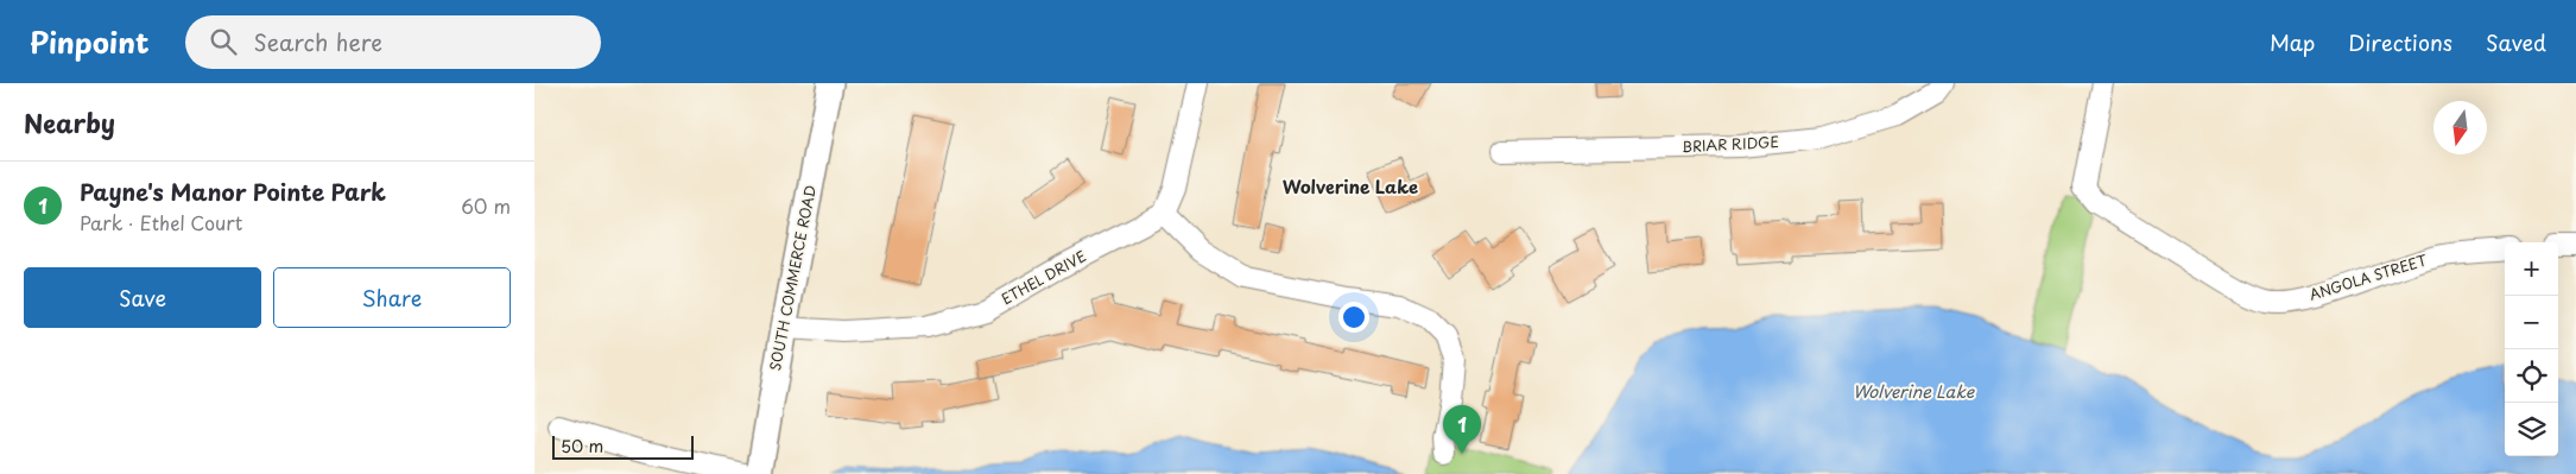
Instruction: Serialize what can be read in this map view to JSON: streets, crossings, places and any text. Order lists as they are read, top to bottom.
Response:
{
  "streets": {
    "street": [
      "BRIAR RIDGE",
      "SOUTH COMMERCE ROAD",
      "ETHEL DRIVE",
      "ANGOLA STREET"
    ]
  },
  "crossings": [
    ["SOUTH COMMERCE ROAD", "ETHEL DRIVE"]
  ],
  "districts": ["Wolverine Lake"],
  "water": ["Wolverine Lake"],
  "scale_bar": "50 m",
  "north": "bottom",
  "page": {
    "header": "Pinpoint",
    "search": "Search here",
    "nav": ["Map", "Directions", "Saved"],
    "heading": "Nearby",
    "list": [
      {
        "mark": "1",
        "name": "Payne's Manor Pointe Park",
        "note": "Park · Ethel Court",
        "value": "60 m"
      }
    ],
    "map_buttons": ["+", "−"],
    "buttons": ["Save", "Share"],
    "pins": "1",
    "scale": "50 m"
  }
}
